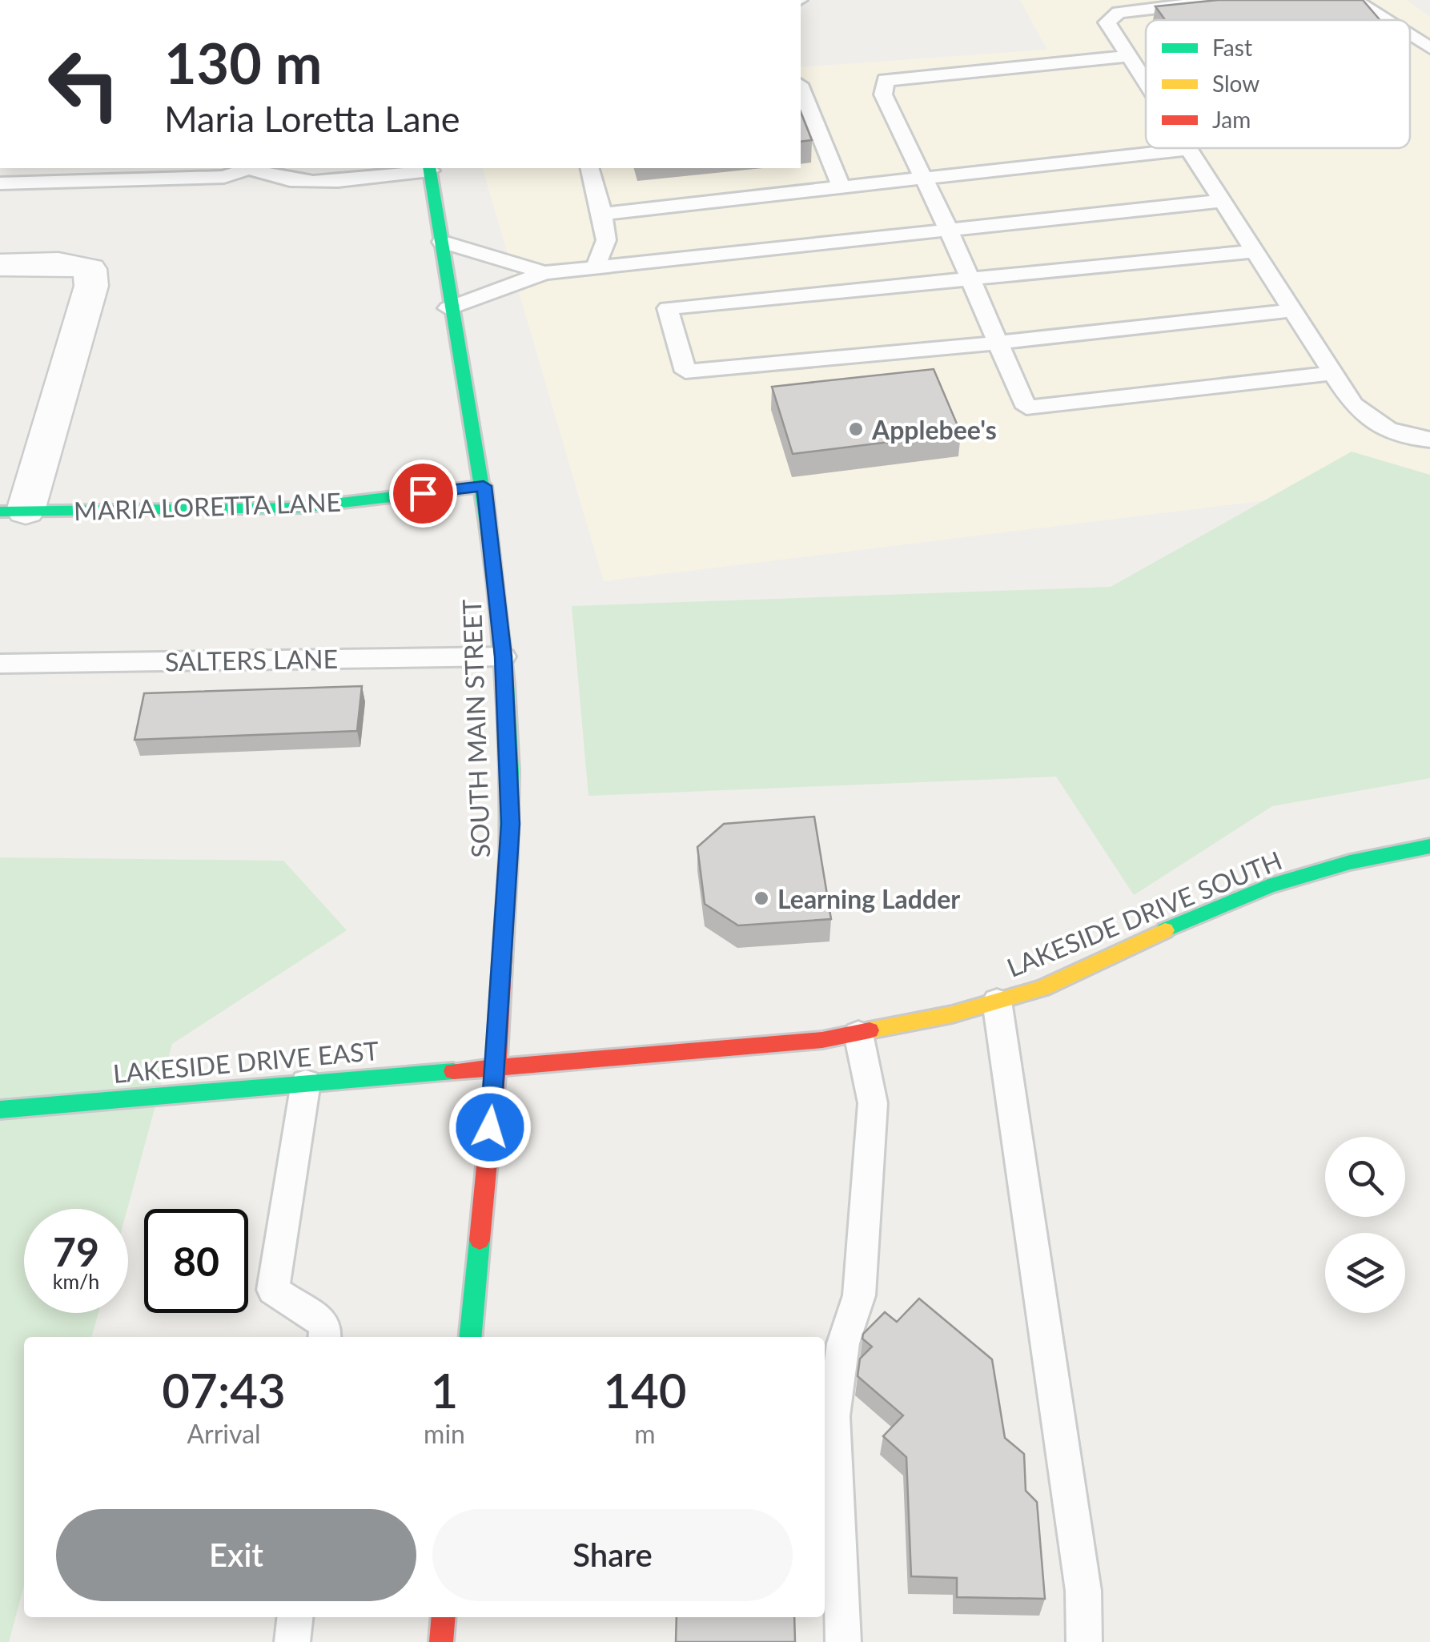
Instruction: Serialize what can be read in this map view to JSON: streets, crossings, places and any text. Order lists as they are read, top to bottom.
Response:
{
  "streets": {
    "main road": [
      "MARIA LORETTA LANE",
      "SOUTH MAIN STREET",
      "LAKESIDE DRIVE SOUTH",
      "LAKESIDE DRIVE EAST"
    ],
    "lane": ["SALTERS LANE"]
  },
  "crossings": [
    ["MARIA LORETTA LANE", "SOUTH MAIN STREET"],
    ["SALTERS LANE", "SOUTH MAIN STREET"],
    ["SOUTH MAIN STREET", "LAKESIDE DRIVE SOUTH"],
    ["SOUTH MAIN STREET", "LAKESIDE DRIVE EAST"],
    ["LAKESIDE DRIVE SOUTH", "LAKESIDE DRIVE EAST"]
  ],
  "places": ["Applebee's", "Learning Ladder"],
  "legend": ["Fast", "Slow", "Jam"],
  "page": {
    "turn": ["130 m", "Maria Loretta Lane"],
    "speed": "79 km/h",
    "limit": "80",
    "eta": [
      "07:43",
      "Arrival",
      "1",
      "min",
      "140",
      "m"
    ],
    "buttons": ["Exit", "Share"]
  }
}
